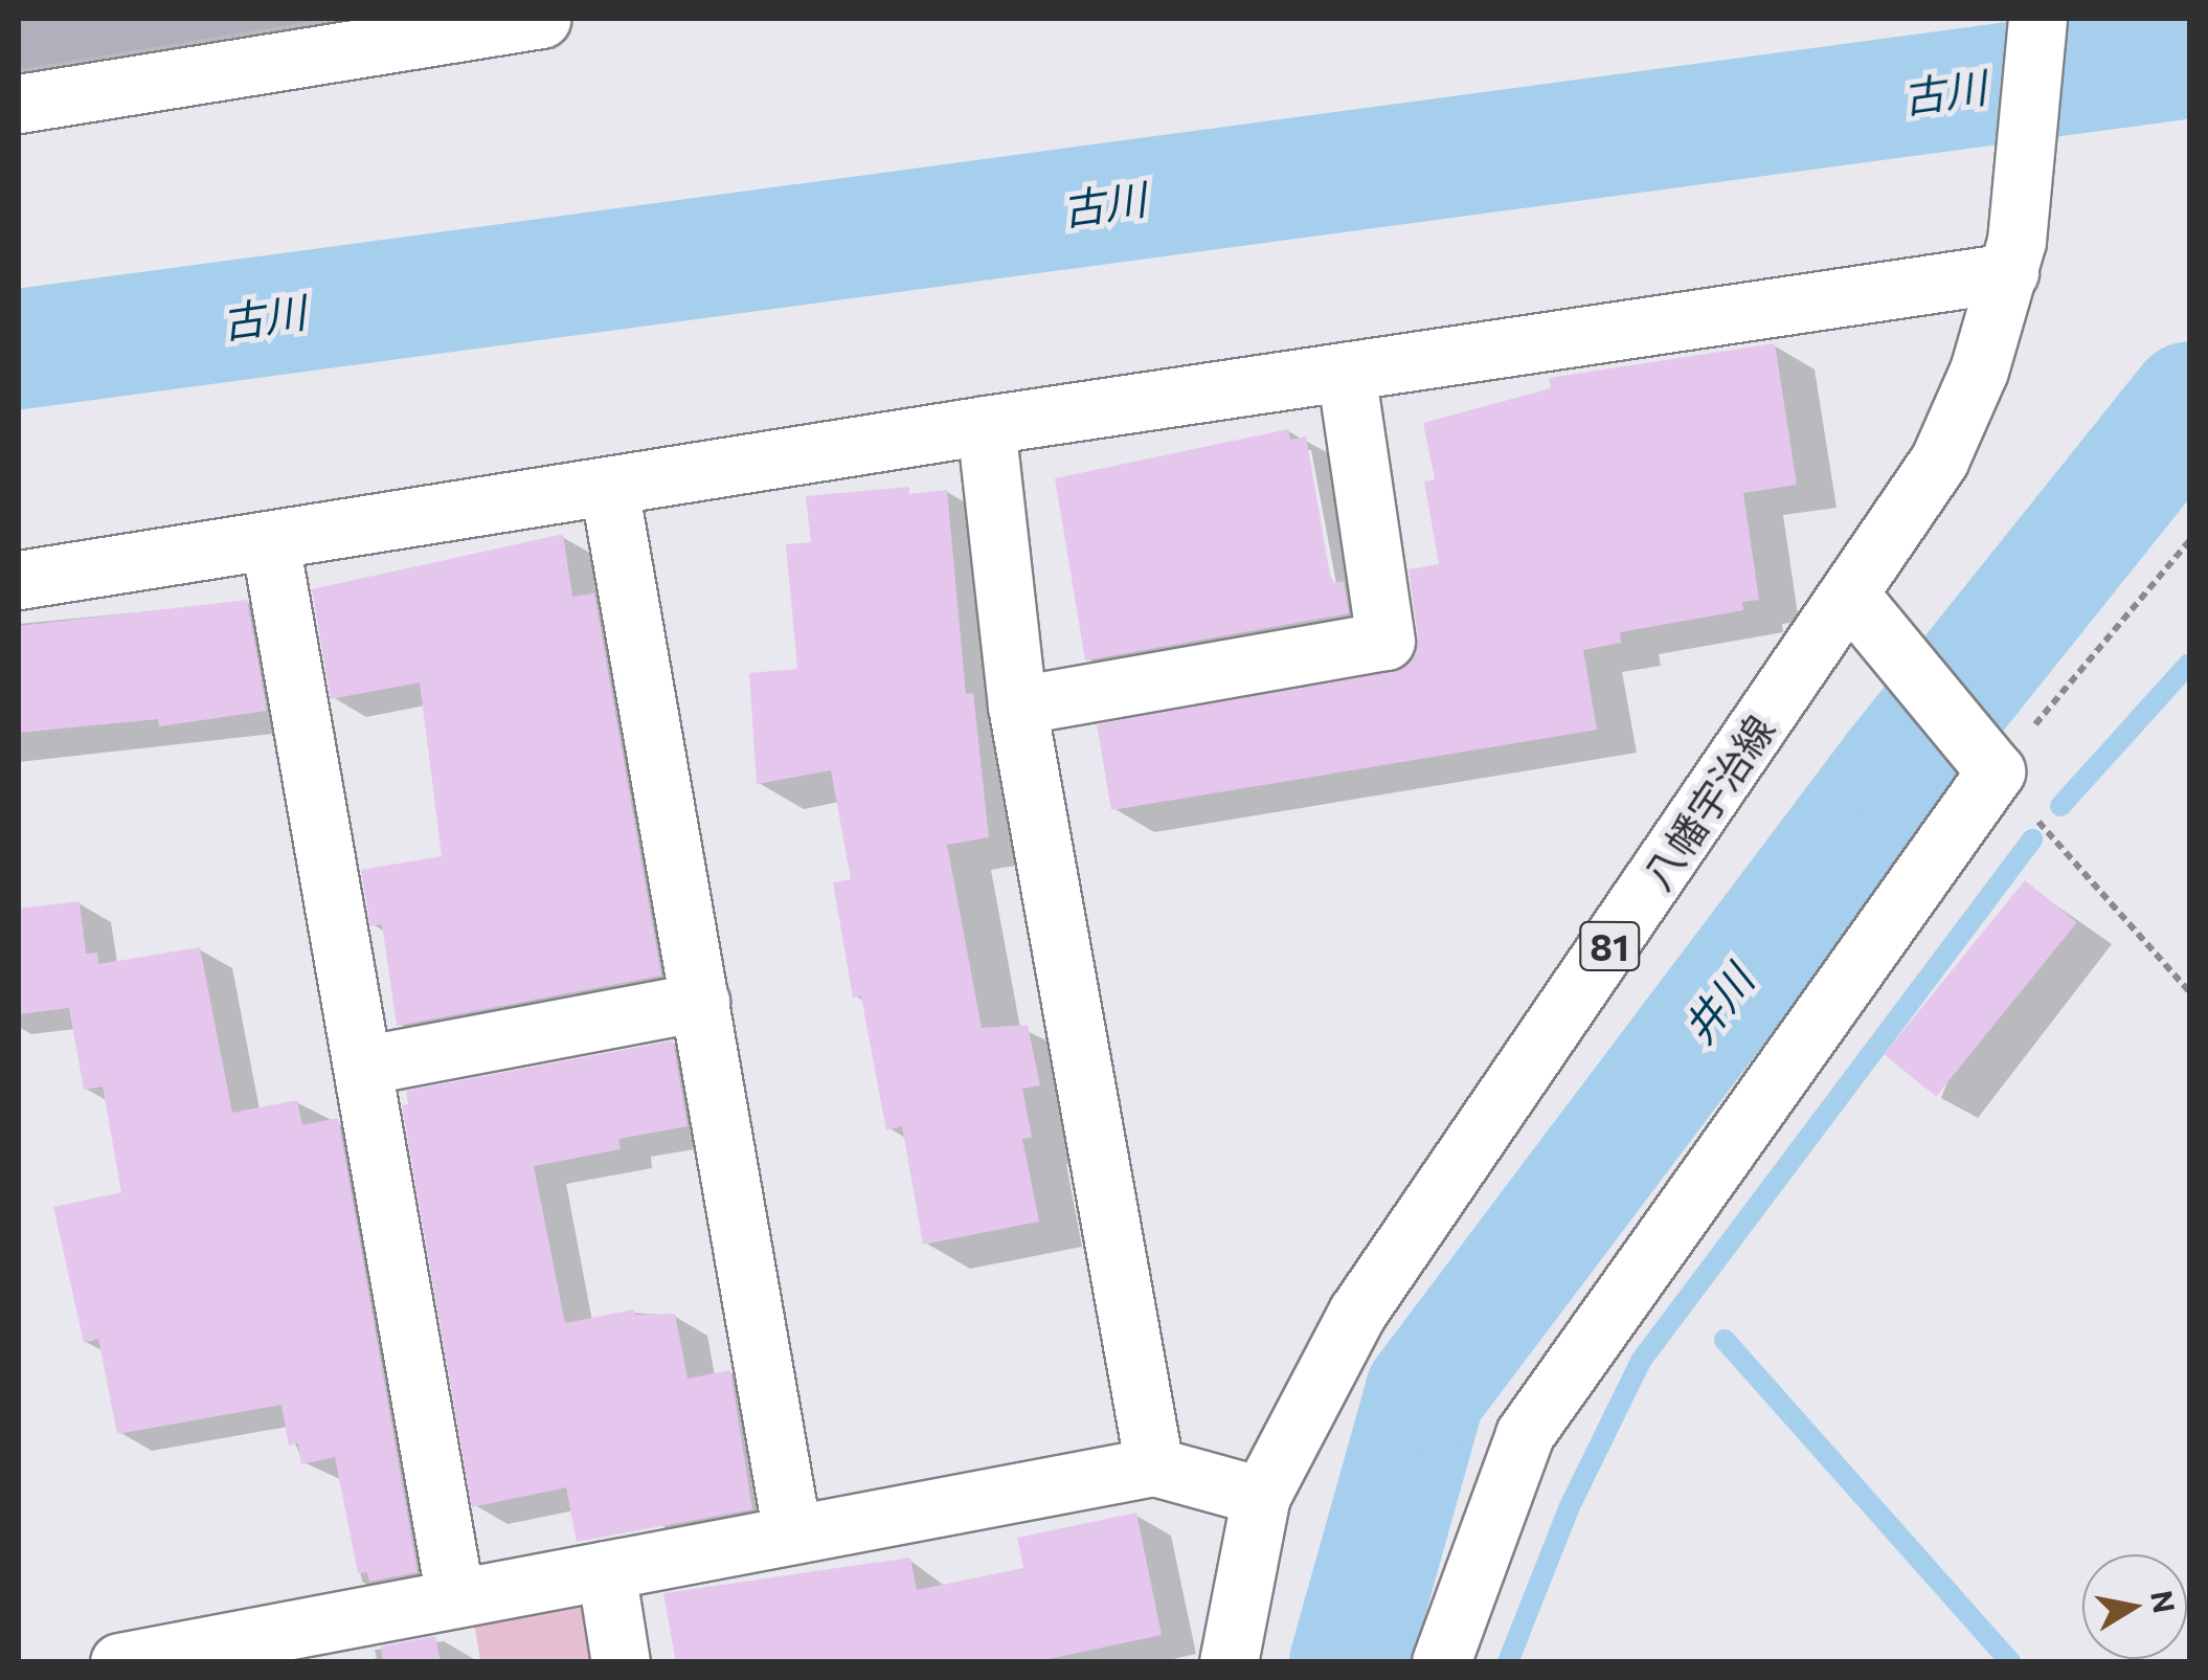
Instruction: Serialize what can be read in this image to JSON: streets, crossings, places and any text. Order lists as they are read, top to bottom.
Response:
{
  "streets": {
    "street": ["八幡宇治線", "81"]
  },
  "water": ["古川", "井川"],
  "north": "right"
}
